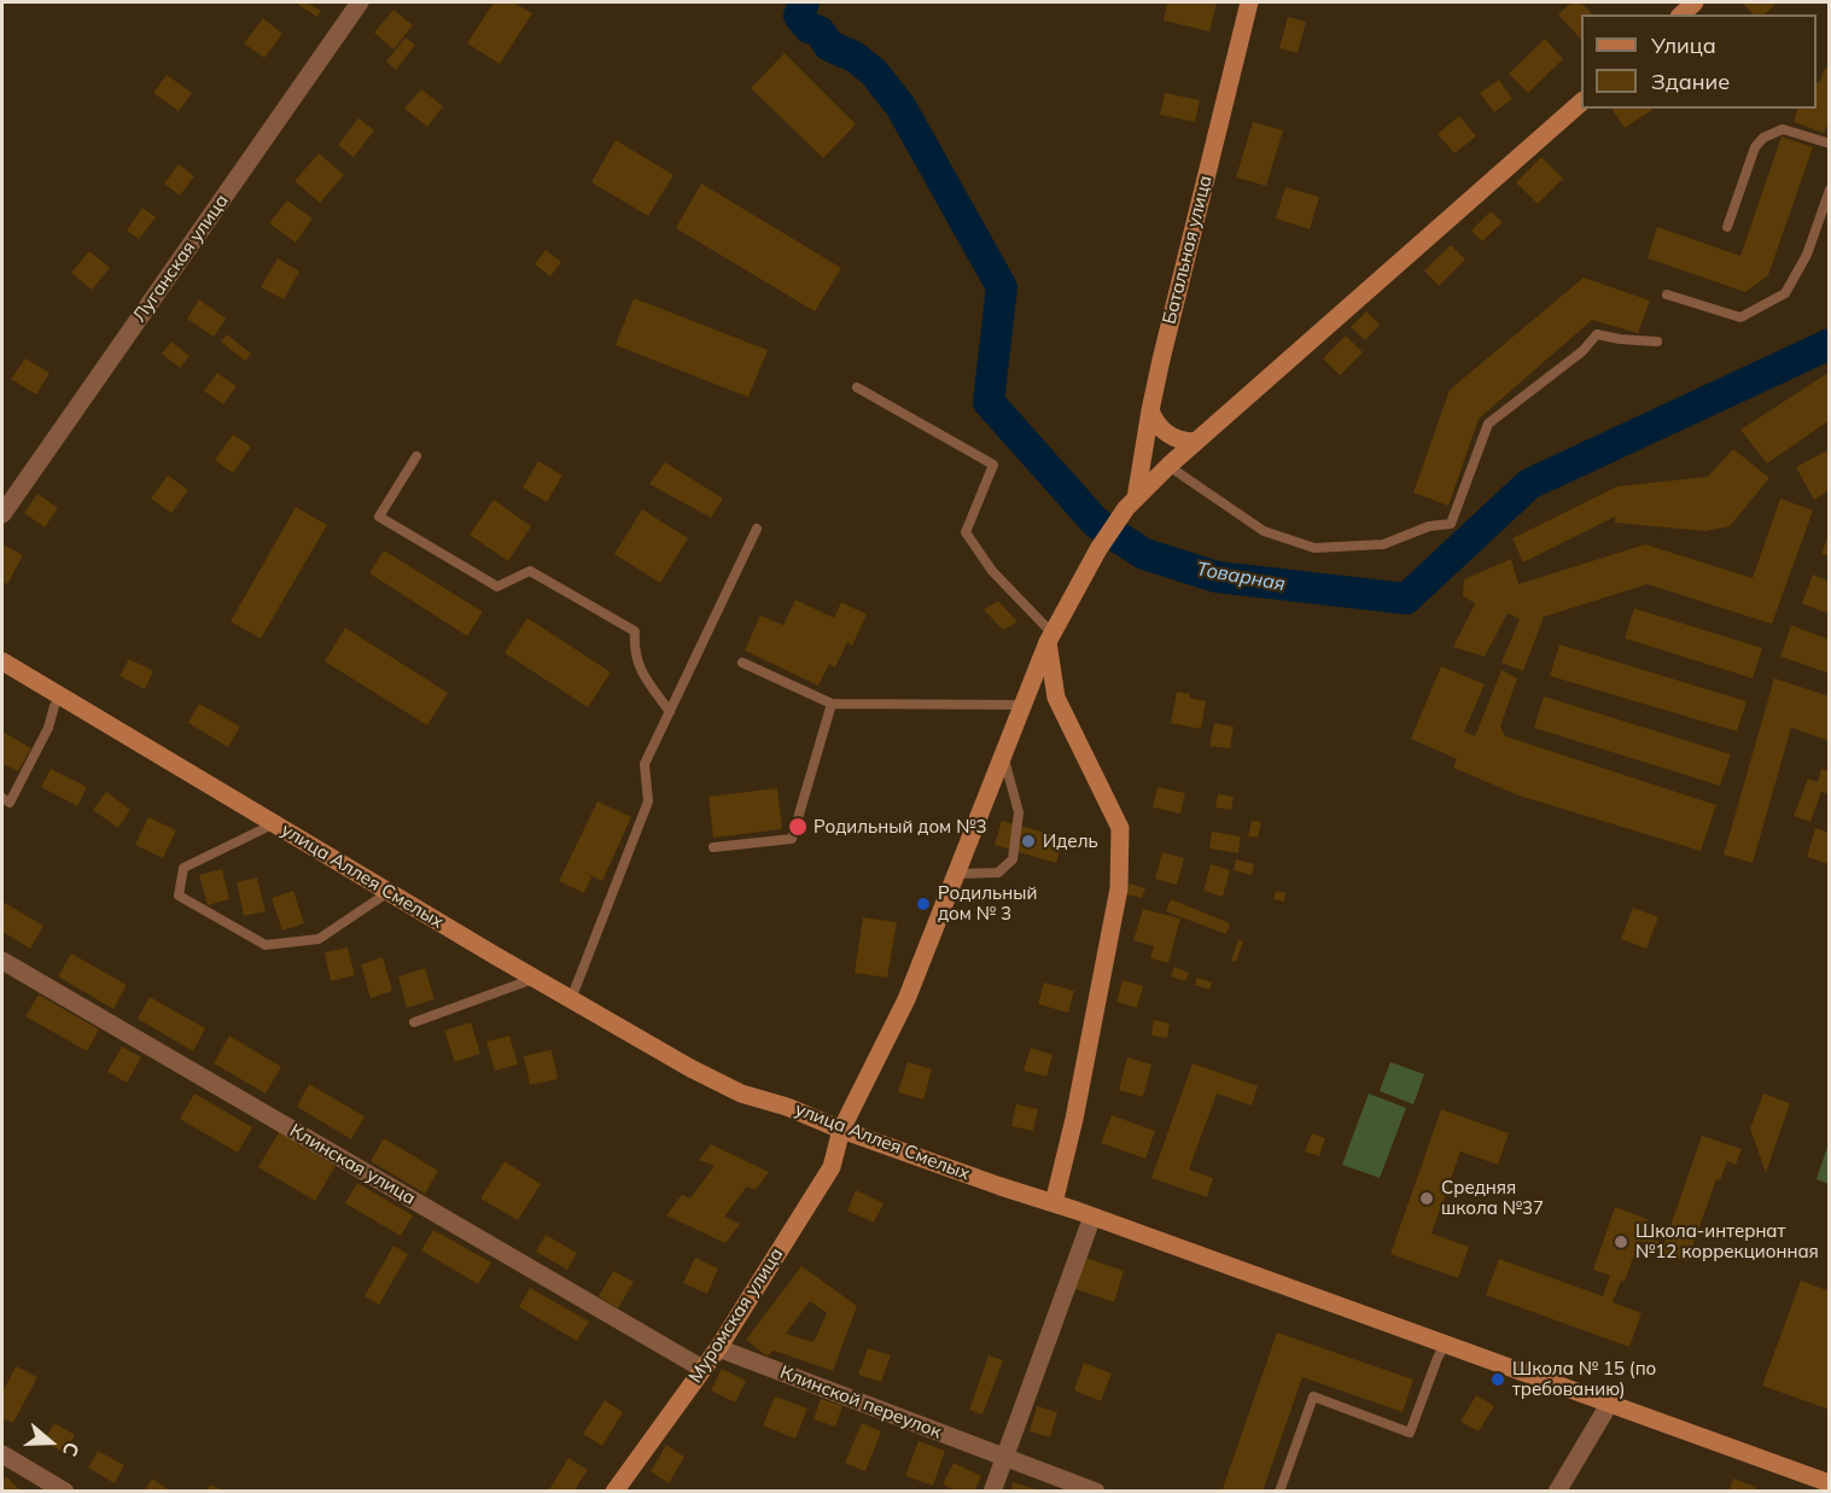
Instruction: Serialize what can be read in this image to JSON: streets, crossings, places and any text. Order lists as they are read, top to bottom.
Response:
{
  "streets": {
    "main road": ["Батальная улица", "улица Аллея Смелых", "Муромская улица"],
    "street": ["Луганская улица", "Клинская улица", "Клинской переулок"]
  },
  "crossings": [
    ["Батальная улица", "Муромская улица"],
    ["улица Аллея Смелых", "Муромская улица"],
    ["Клинская улица", "Муромская улица"],
    ["Муромская улица", "Клинской переулок"]
  ],
  "water": ["Товарная"],
  "places": [
    "Родильный дом №3",
    "Идель",
    "Родильный дом № 3",
    "Средняя школа №37",
    "Школа-интернат №12 коррекционная",
    "Школа № 15 (по требованию)"
  ],
  "legend": ["Улица", "Здание"],
  "north": "right"
}
